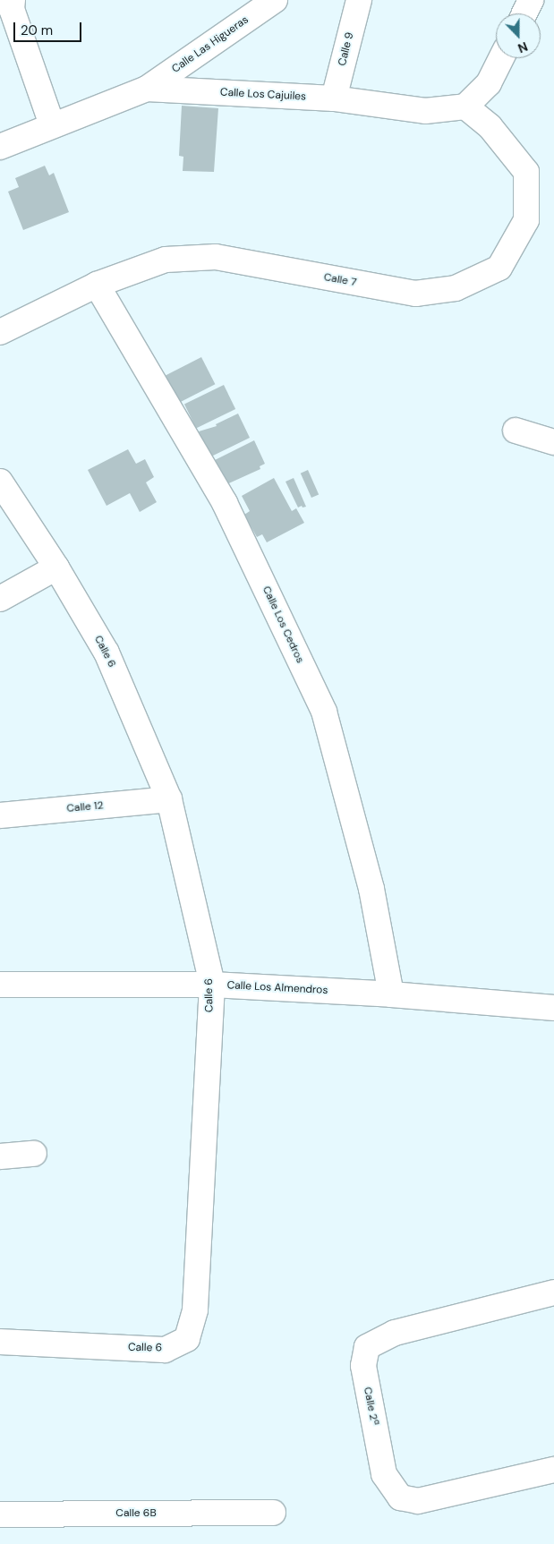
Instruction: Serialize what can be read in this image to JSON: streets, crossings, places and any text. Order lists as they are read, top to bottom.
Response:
{
  "streets": {
    "street": [
      "Calle Las Higueras",
      "Calle 9",
      "Calle Los Cajuiles",
      "Calle 7",
      "Calle Los Cedros",
      "Calle 6",
      "Calle 12",
      "Calle Los Almendros",
      "Calle 2ª",
      "Calle 6B"
    ]
  },
  "crossings": [
    ["Calle Las Higueras", "Calle Los Cajuiles"],
    ["Calle 9", "Calle Los Cajuiles"],
    ["Calle Los Cajuiles", "Calle 7"],
    ["Calle 7", "Calle Los Cedros"],
    ["Calle Los Cedros", "Calle Los Almendros"],
    ["Calle 6", "Calle 12"],
    ["Calle 6", "Calle Los Almendros"]
  ],
  "scale_bar": "20 m",
  "north": "bottom"
}
